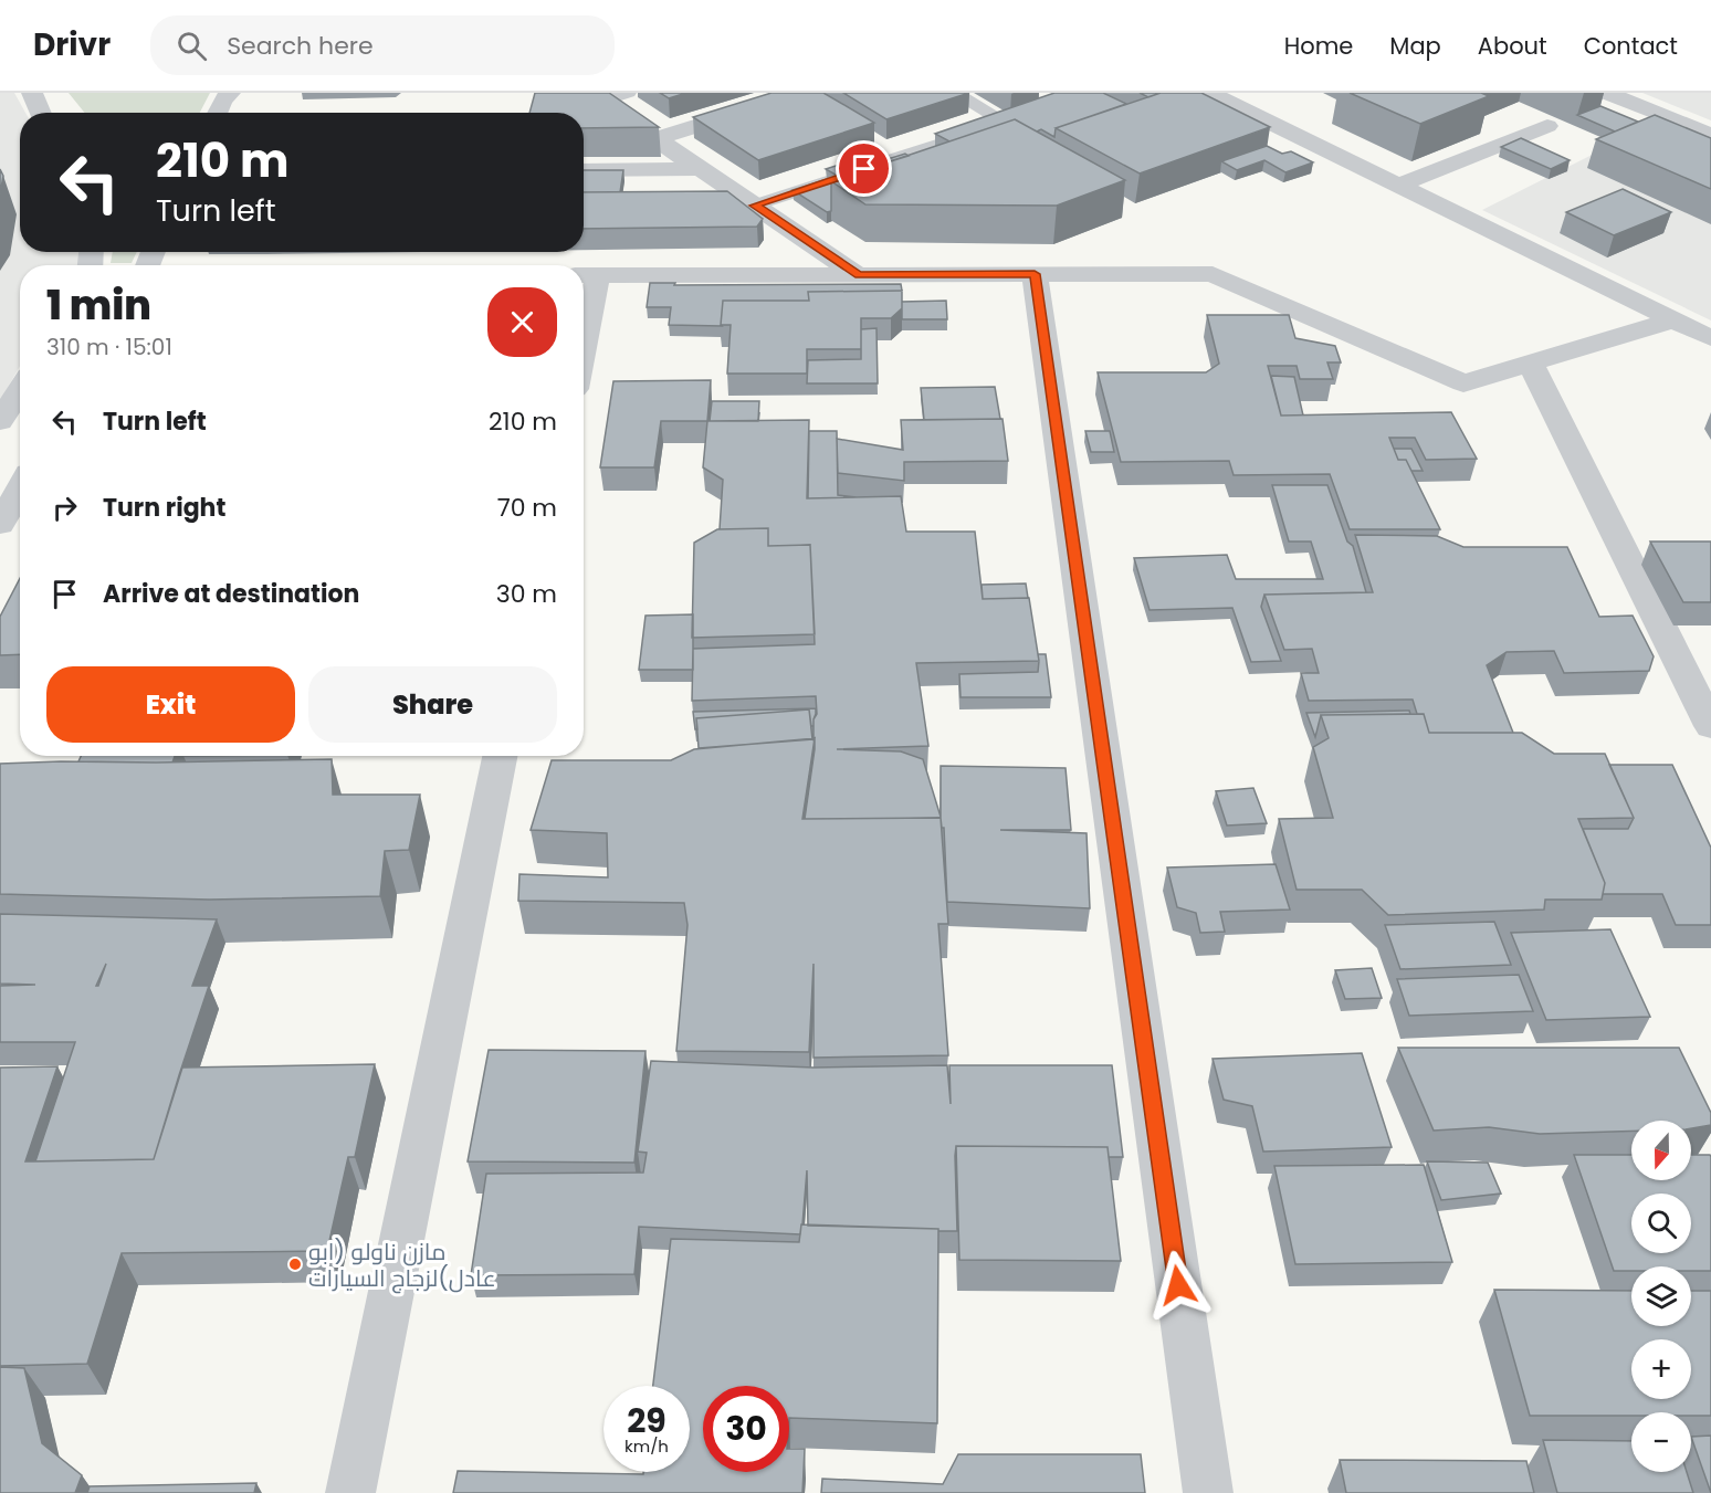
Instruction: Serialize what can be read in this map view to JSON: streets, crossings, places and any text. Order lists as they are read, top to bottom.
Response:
{
  "places": ["مازن ناولو (ابو عادل)لزجاج السيارات"],
  "north": "bottom",
  "page": {
    "header": "Drivr",
    "search": "Search here",
    "nav": [
      "Home",
      "Map",
      "About",
      "Contact"
    ],
    "turn": ["210 m", "Turn left"],
    "heading": ["1 min", "310 m · 15:01"],
    "list": [
      {
        "name": "Turn left",
        "value": "210 m"
      },
      {
        "name": "Turn right",
        "value": "70 m"
      },
      {
        "name": "Arrive at destination",
        "value": "30 m"
      }
    ],
    "buttons": ["Exit", "Share"],
    "map_buttons": ["+", "−"],
    "speed": "29 km/h",
    "limit": "30"
  }
}
